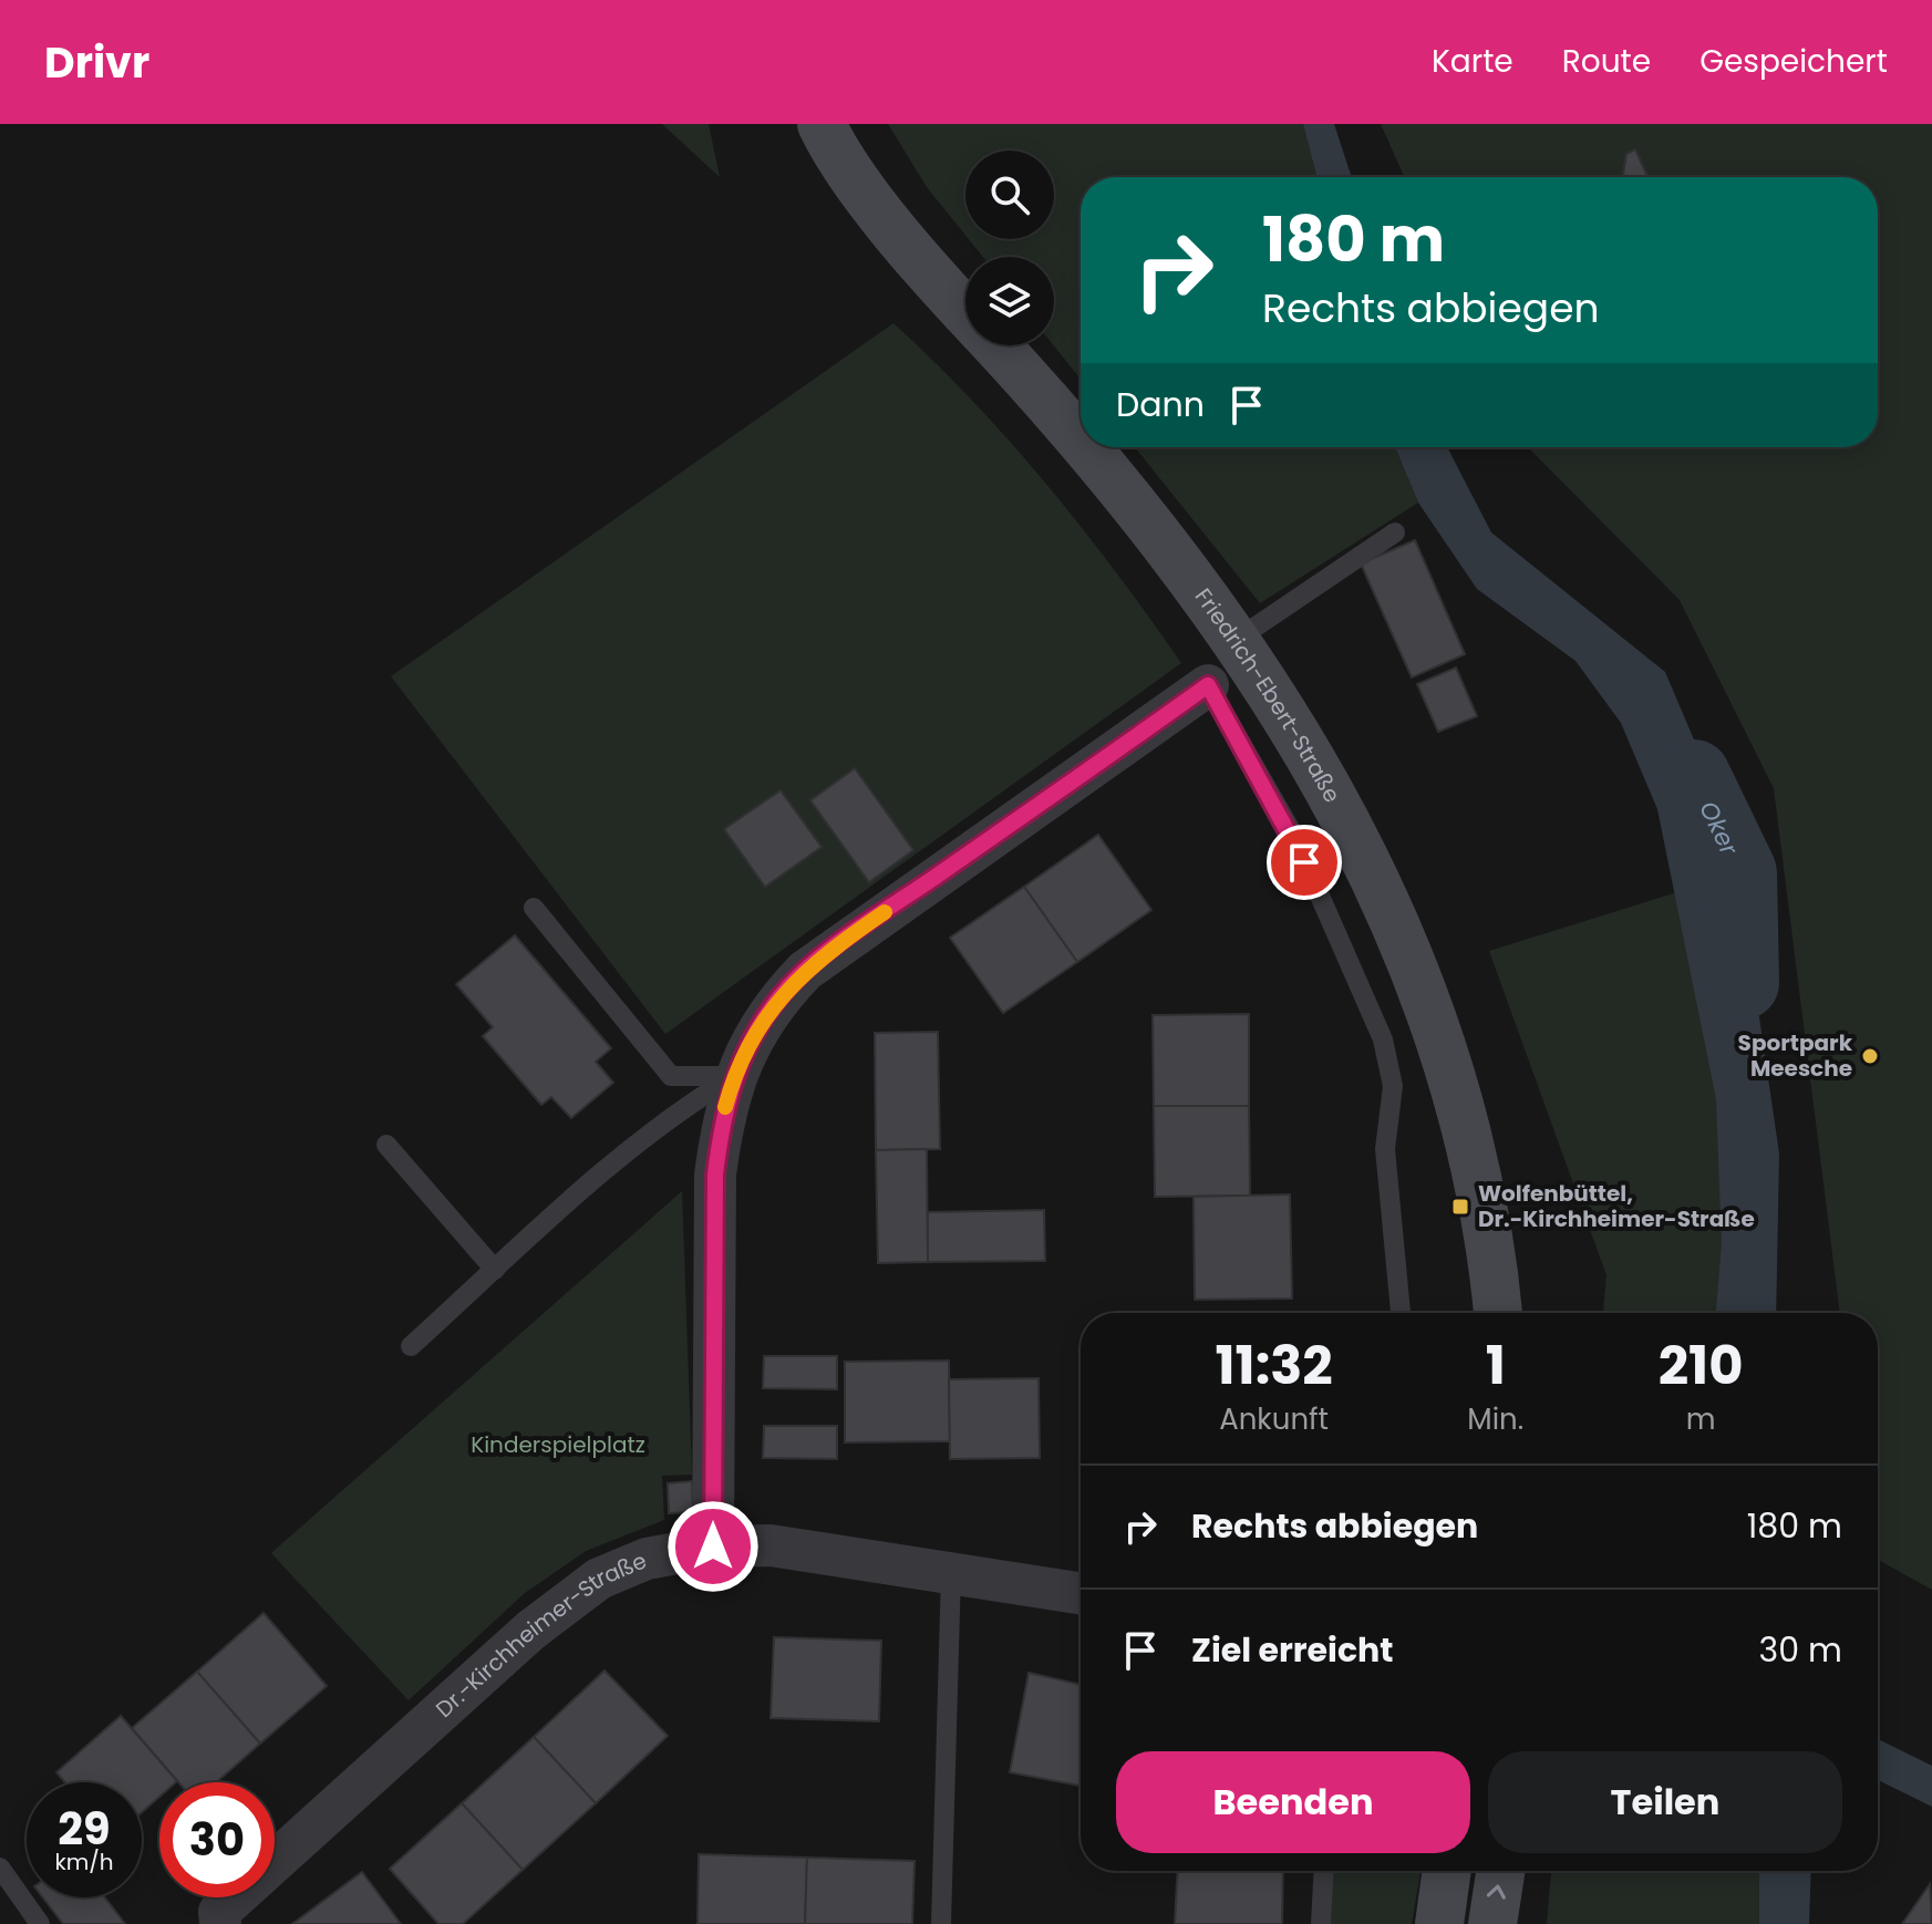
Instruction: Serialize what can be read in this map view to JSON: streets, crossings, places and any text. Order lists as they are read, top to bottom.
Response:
{
  "streets": {
    "main road": ["Friedrich-Ebert-Straße"],
    "street": ["Dr.-Kirchheimer-Straße"]
  },
  "water": ["Oker"],
  "parks": ["Kinderspielplatz"],
  "places": {
    "other": ["Sportpark Meesche"],
    "transit": ["Wolfenbüttel, Dr.-Kirchheimer-Straße"]
  },
  "page": {
    "header": "Drivr",
    "nav": ["Karte", "Route", "Gespeichert"],
    "turn": ["180 m", "Rechts abbiegen"],
    "then": "Dann",
    "eta": [
      "11:32",
      "Ankunft",
      "1",
      "Min.",
      "210",
      "m"
    ],
    "list": [
      {
        "name": "Rechts abbiegen",
        "value": "180 m"
      },
      {
        "name": "Ziel erreicht",
        "value": "30 m"
      }
    ],
    "buttons": ["Beenden", "Teilen"],
    "speed": "29 km/h",
    "limit": "30"
  }
}
